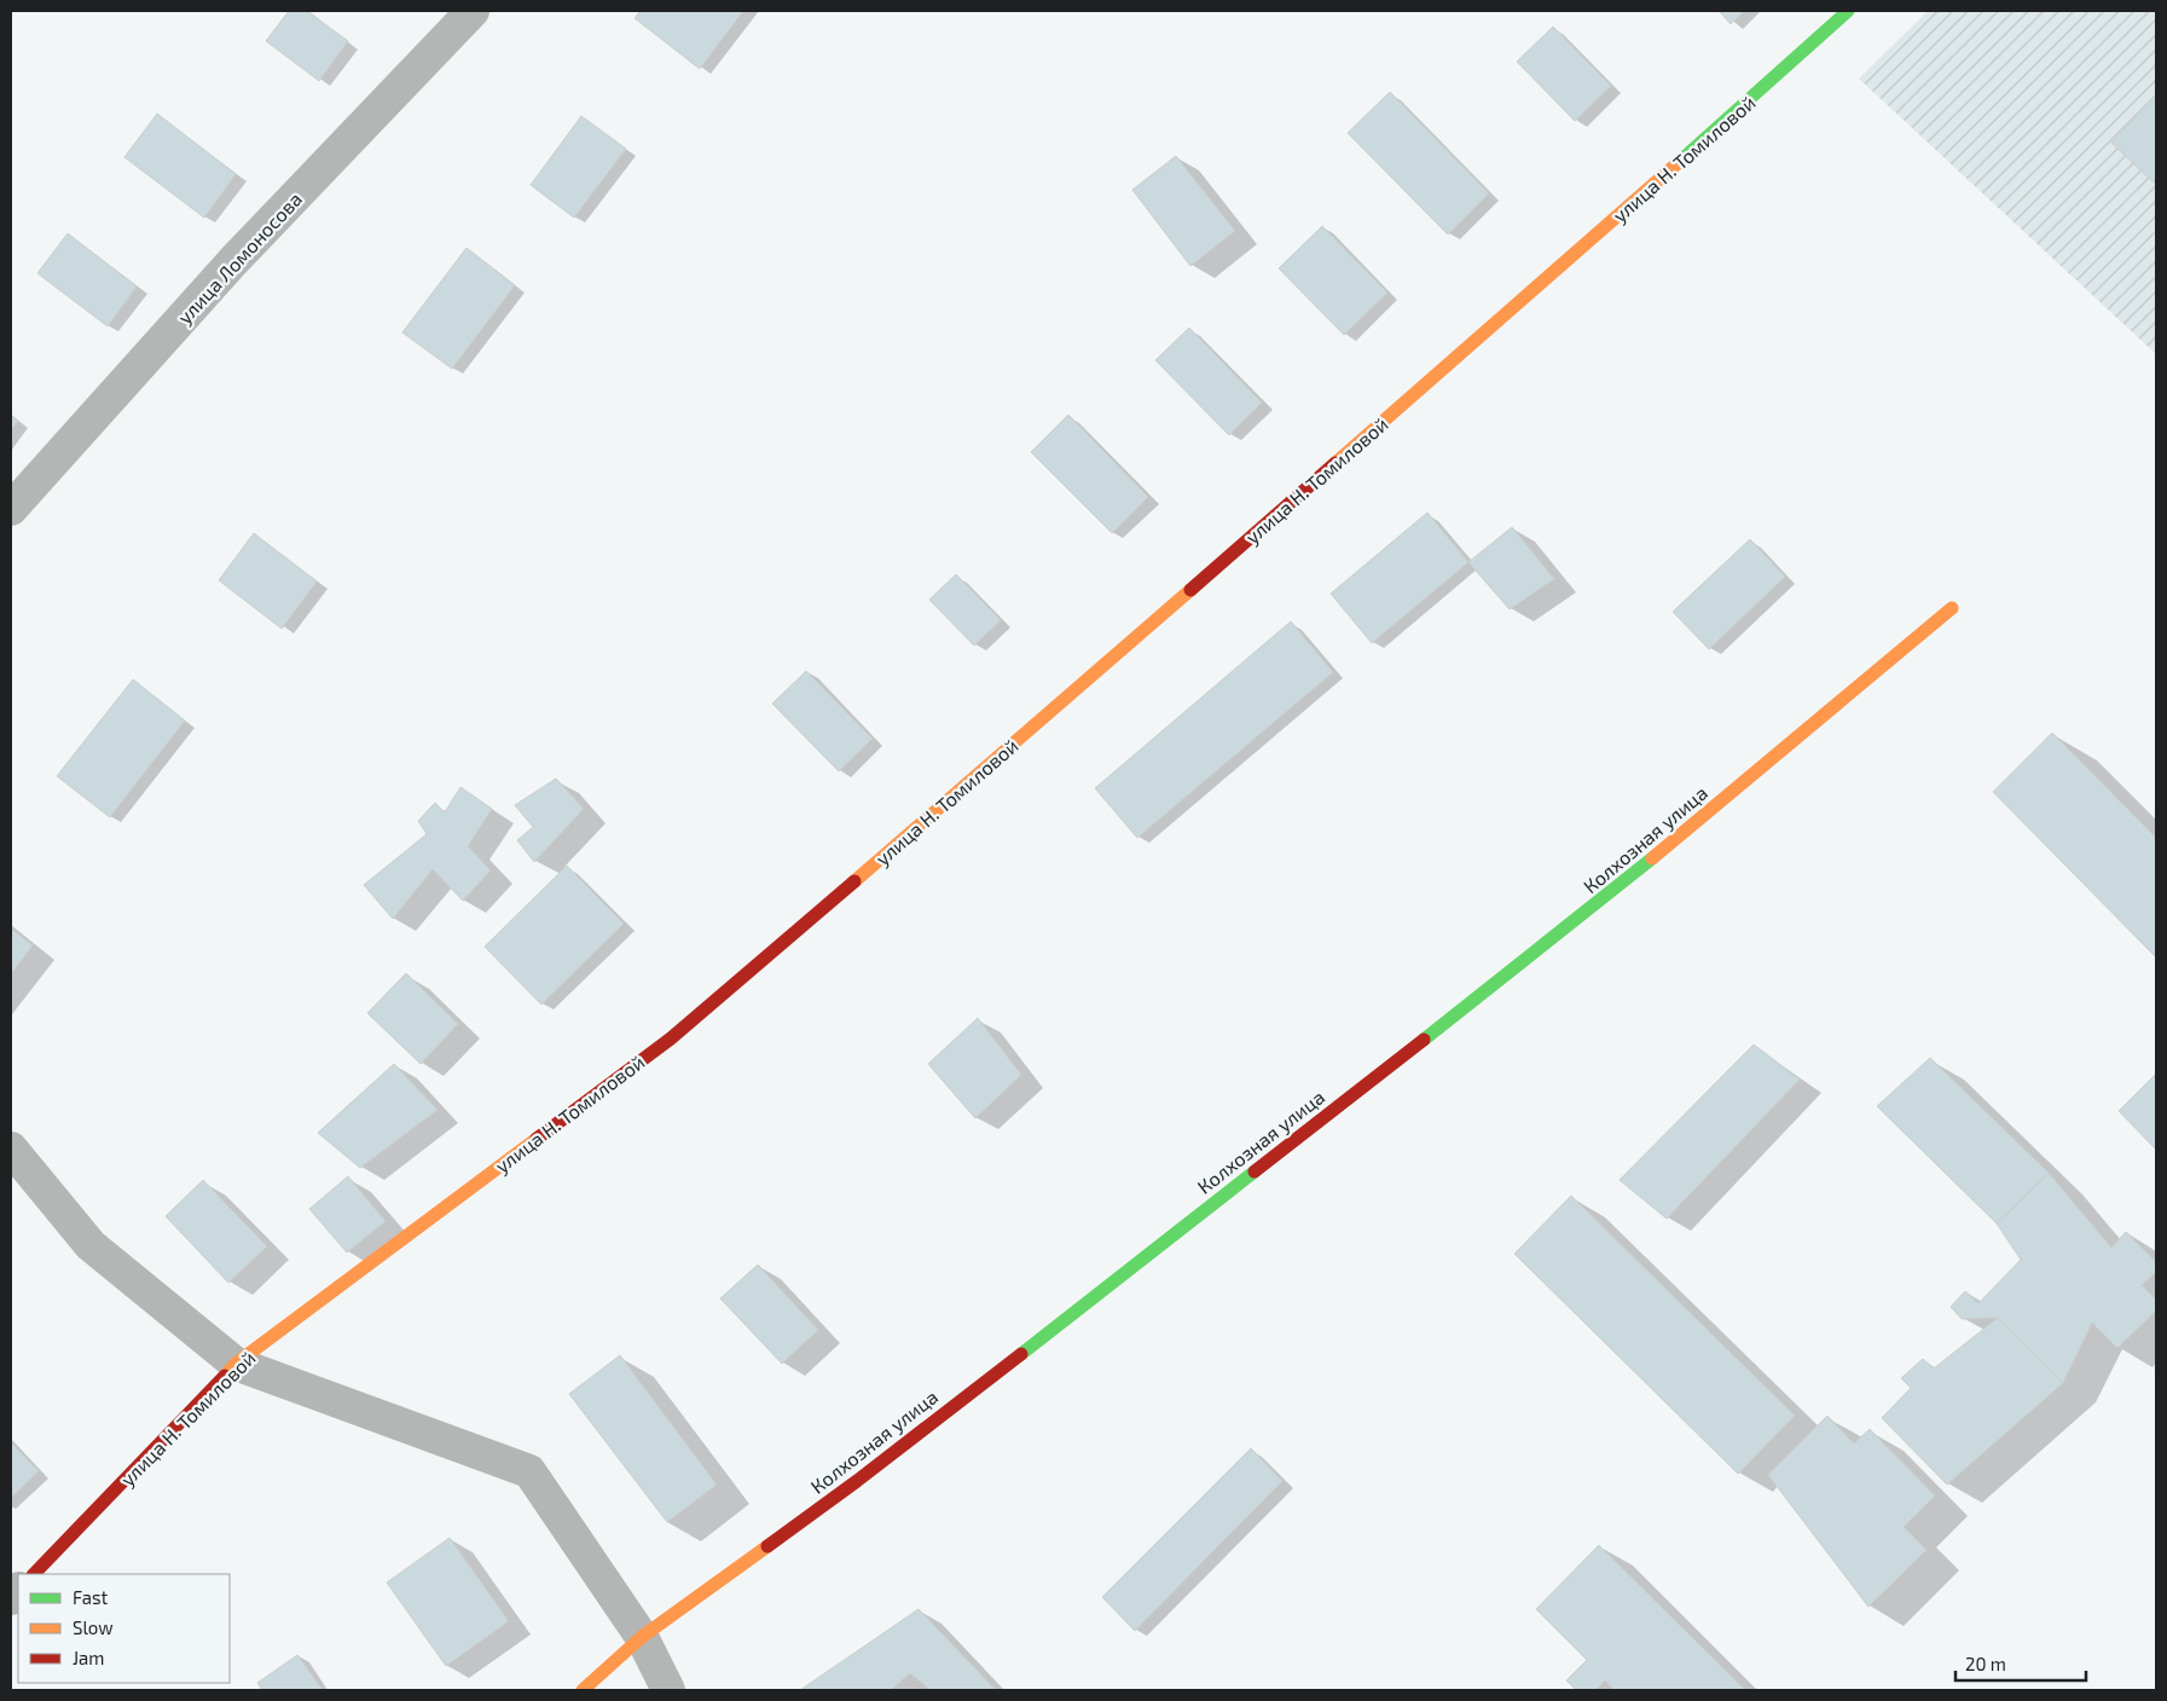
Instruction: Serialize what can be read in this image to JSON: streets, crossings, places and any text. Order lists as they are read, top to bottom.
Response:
{
  "streets": {
    "street": ["улица Н. Томиловой", "улица Ломоносова", "Колхозная улица"]
  },
  "legend": ["Fast", "Slow", "Jam"],
  "scale_bar": "20 m"
}
